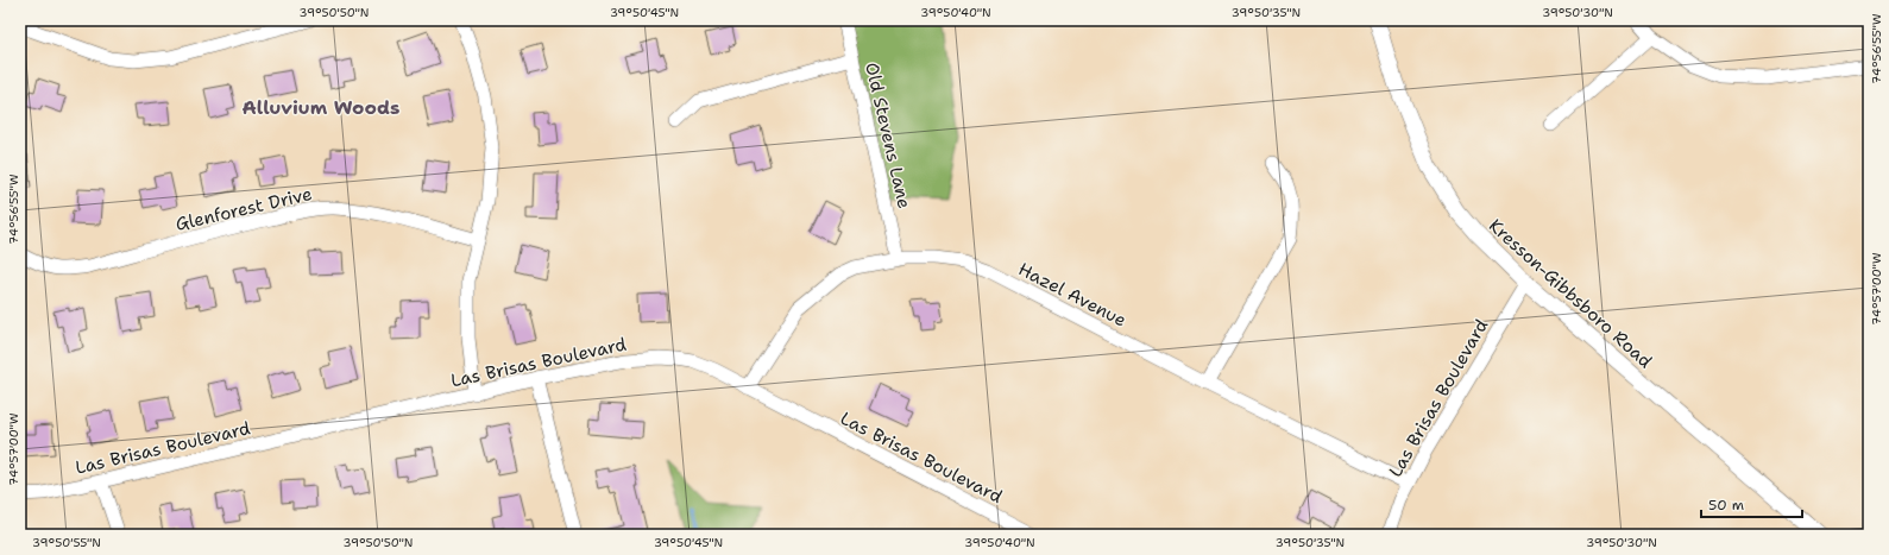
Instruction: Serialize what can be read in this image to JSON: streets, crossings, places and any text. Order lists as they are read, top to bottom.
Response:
{
  "streets": {
    "street": [
      "Old Stevens Lane",
      "Glenforest Drive",
      "Kresson-Gibbsboro Road",
      "Hazel Avenue",
      "Las Brisas Boulevard"
    ]
  },
  "crossings": [
    ["Old Stevens Lane", "Hazel Avenue"],
    ["Kresson-Gibbsboro Road", "Las Brisas Boulevard"],
    ["Hazel Avenue", "Las Brisas Boulevard"]
  ],
  "districts": ["Alluvium Woods"],
  "scale_bar": "50 m",
  "coordinates": [
    "39°50'50\"N",
    "39°50'45\"N",
    "39°50'40\"N",
    "39°50'35\"N",
    "39°50'30\"N",
    "74°56'55\"W",
    "74°57'00\"W",
    "39°50'55\"N"
  ]
}
